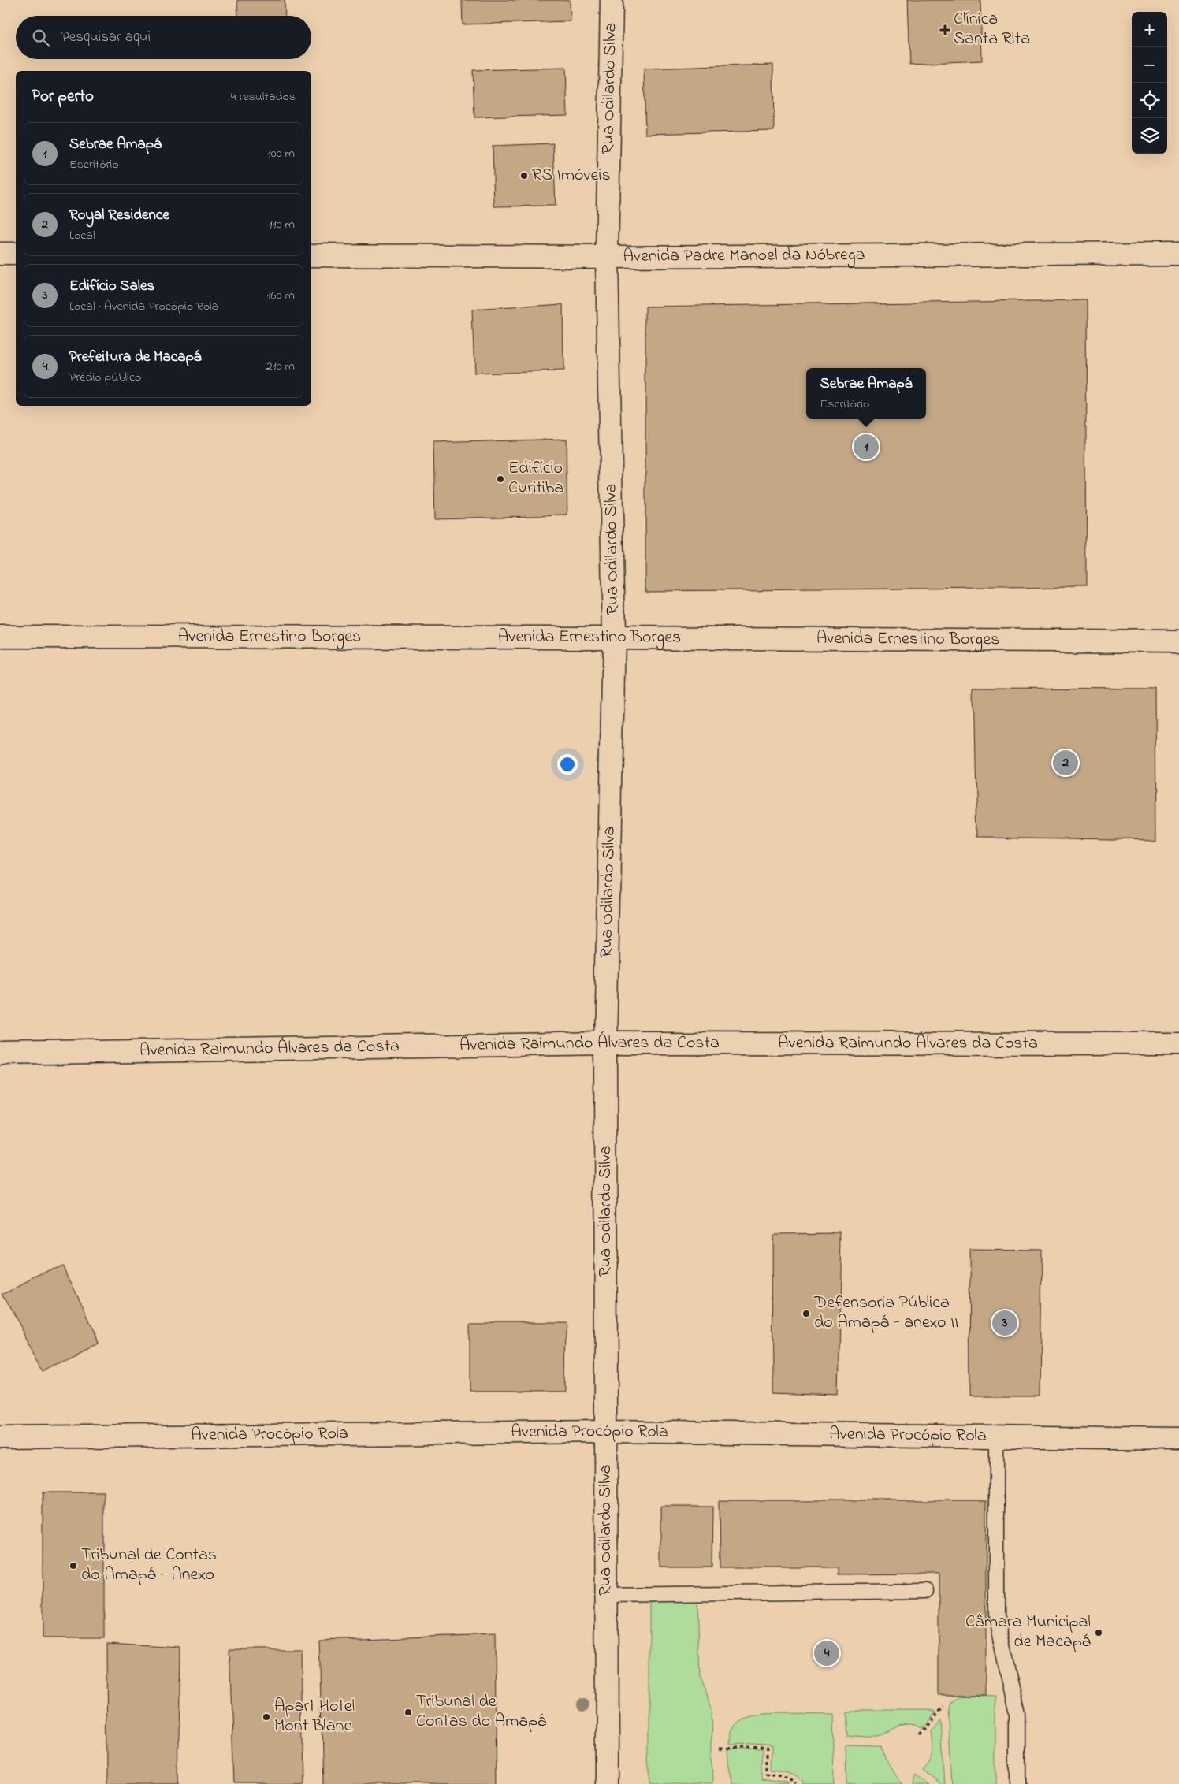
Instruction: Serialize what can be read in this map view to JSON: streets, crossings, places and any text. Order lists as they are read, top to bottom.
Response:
{
  "streets": {
    "street": [
      "Rua Odilardo Silva",
      "Avenida Padre Manoel da Nóbrega",
      "Avenida Ernestino Borges",
      "Avenida Raimundo Álvares da Costa",
      "Avenida Procópio Rola"
    ]
  },
  "crossings": [
    ["Rua Odilardo Silva", "Avenida Padre Manoel da Nóbrega"],
    ["Rua Odilardo Silva", "Avenida Ernestino Borges"],
    ["Rua Odilardo Silva", "Avenida Raimundo Álvares da Costa"],
    ["Rua Odilardo Silva", "Avenida Procópio Rola"]
  ],
  "places": {
    "health": ["Clínica Santa Rita"],
    "other": [
      "RS Imóveis",
      "Edifício Curitiba",
      "Defensoria Pública do Amapá - anexo II",
      "Tribunal de Contas do Amapá - Anexo",
      "Câmara Municipal de Macapá",
      "Tribunal de Contas do Amapá",
      "Apart Hotel Mont Blanc"
    ]
  },
  "page": {
    "map_buttons": ["+", "−"],
    "search": "Pesquisar aqui",
    "heading": ["Por perto", "4 resultados"],
    "list": [
      {
        "mark": "1",
        "name": "Sebrae Amapá",
        "note": "Escritório",
        "value": "100 m"
      },
      {
        "mark": "2",
        "name": "Royal Residence",
        "note": "Local",
        "value": "110 m"
      },
      {
        "mark": "3",
        "name": "Edifício Sales",
        "note": "Local · Avenida Procópio Rola",
        "value": "160 m"
      },
      {
        "mark": "4",
        "name": "Prefeitura de Macapá",
        "note": "Prédio público",
        "value": "210 m"
      }
    ],
    "popup": ["Sebrae Amapá", "Escritório"],
    "pins": [
      "1",
      "2",
      "3",
      "4"
    ]
  }
}
